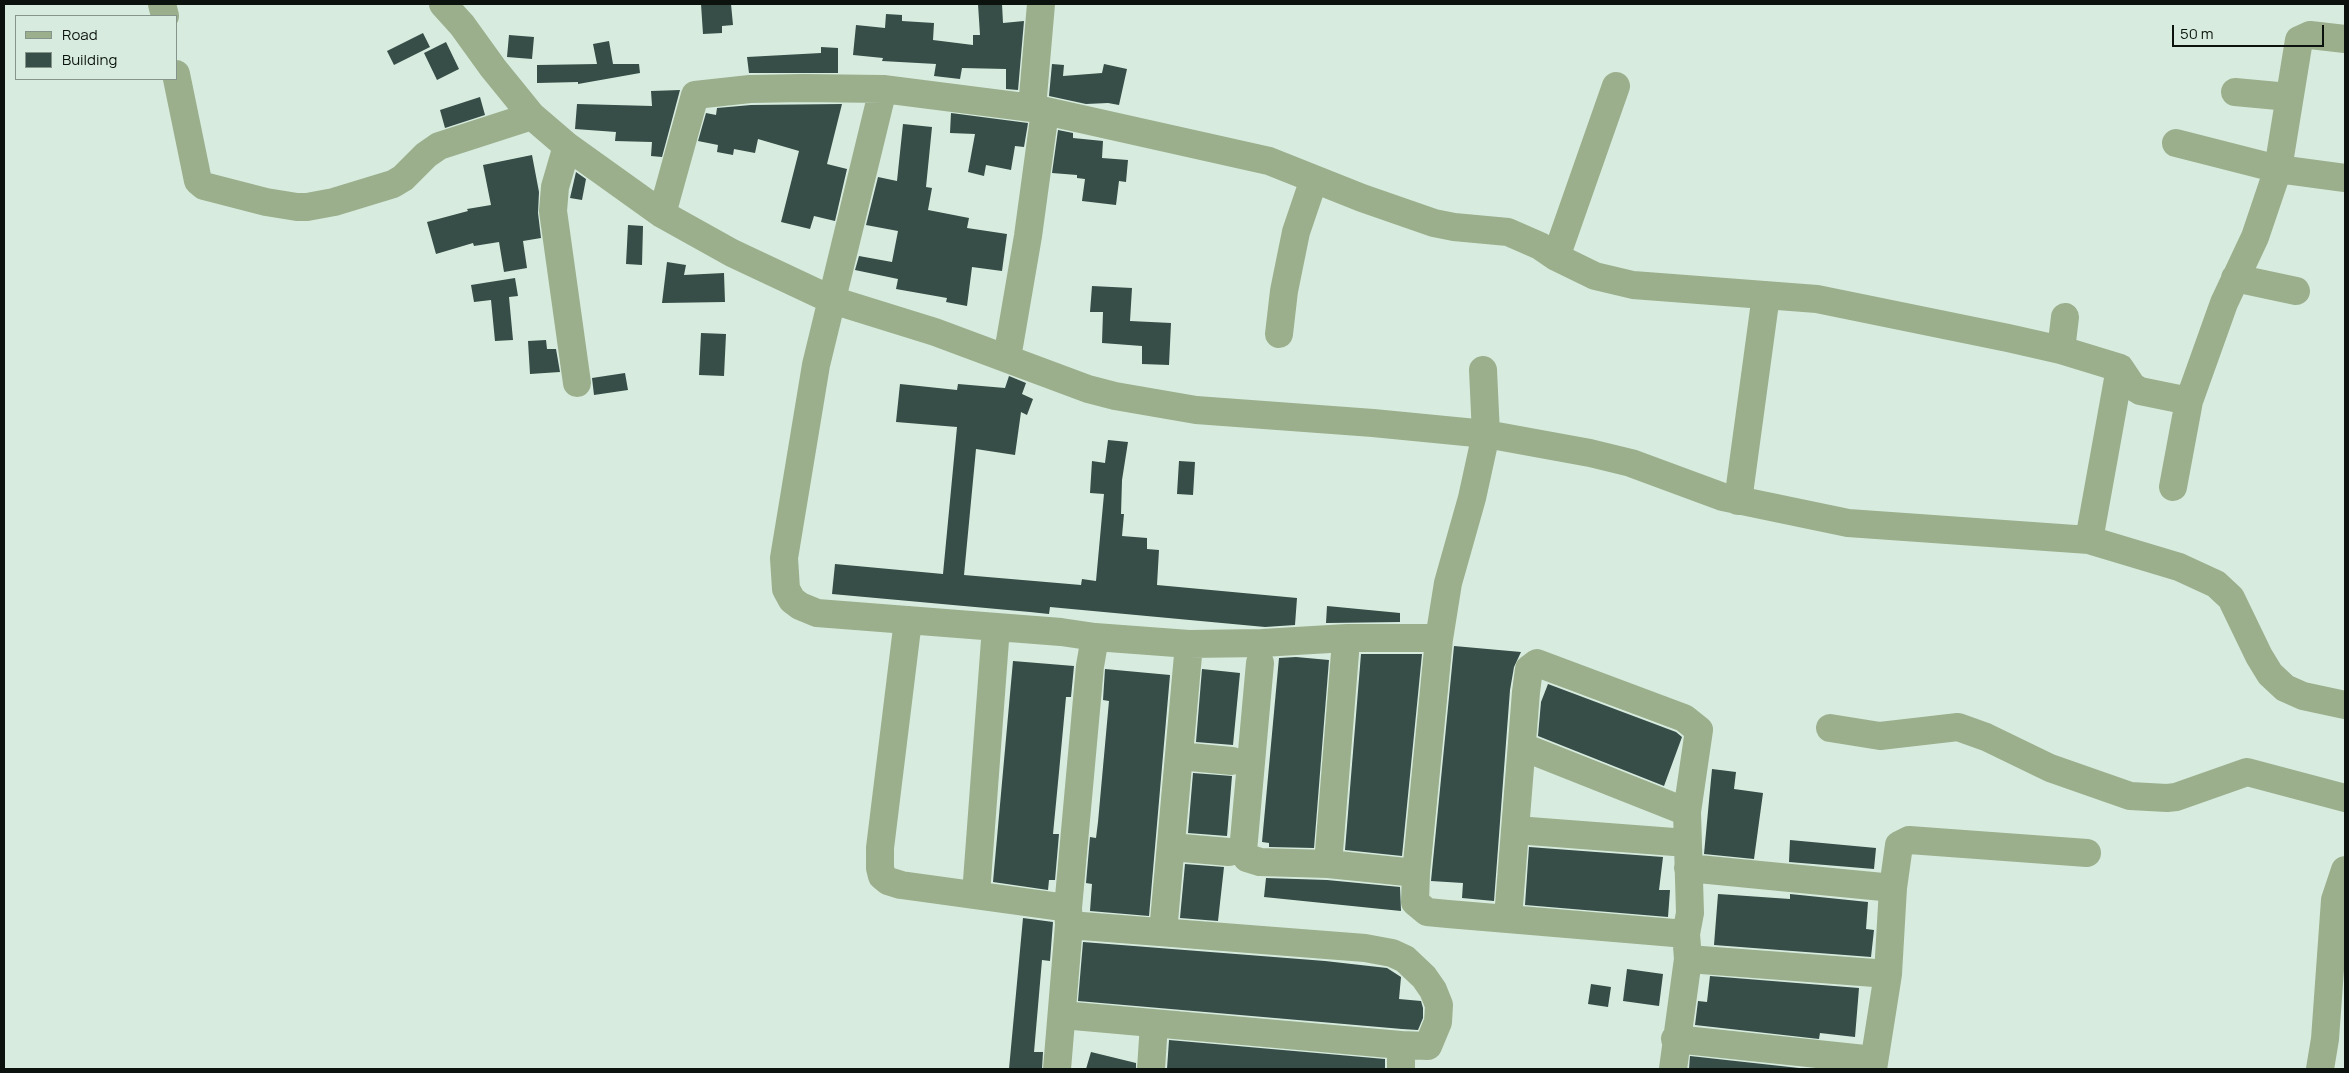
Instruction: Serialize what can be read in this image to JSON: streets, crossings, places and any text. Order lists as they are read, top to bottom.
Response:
{
  "legend": ["Road", "Building"],
  "scale_bar": "50 m"
}
